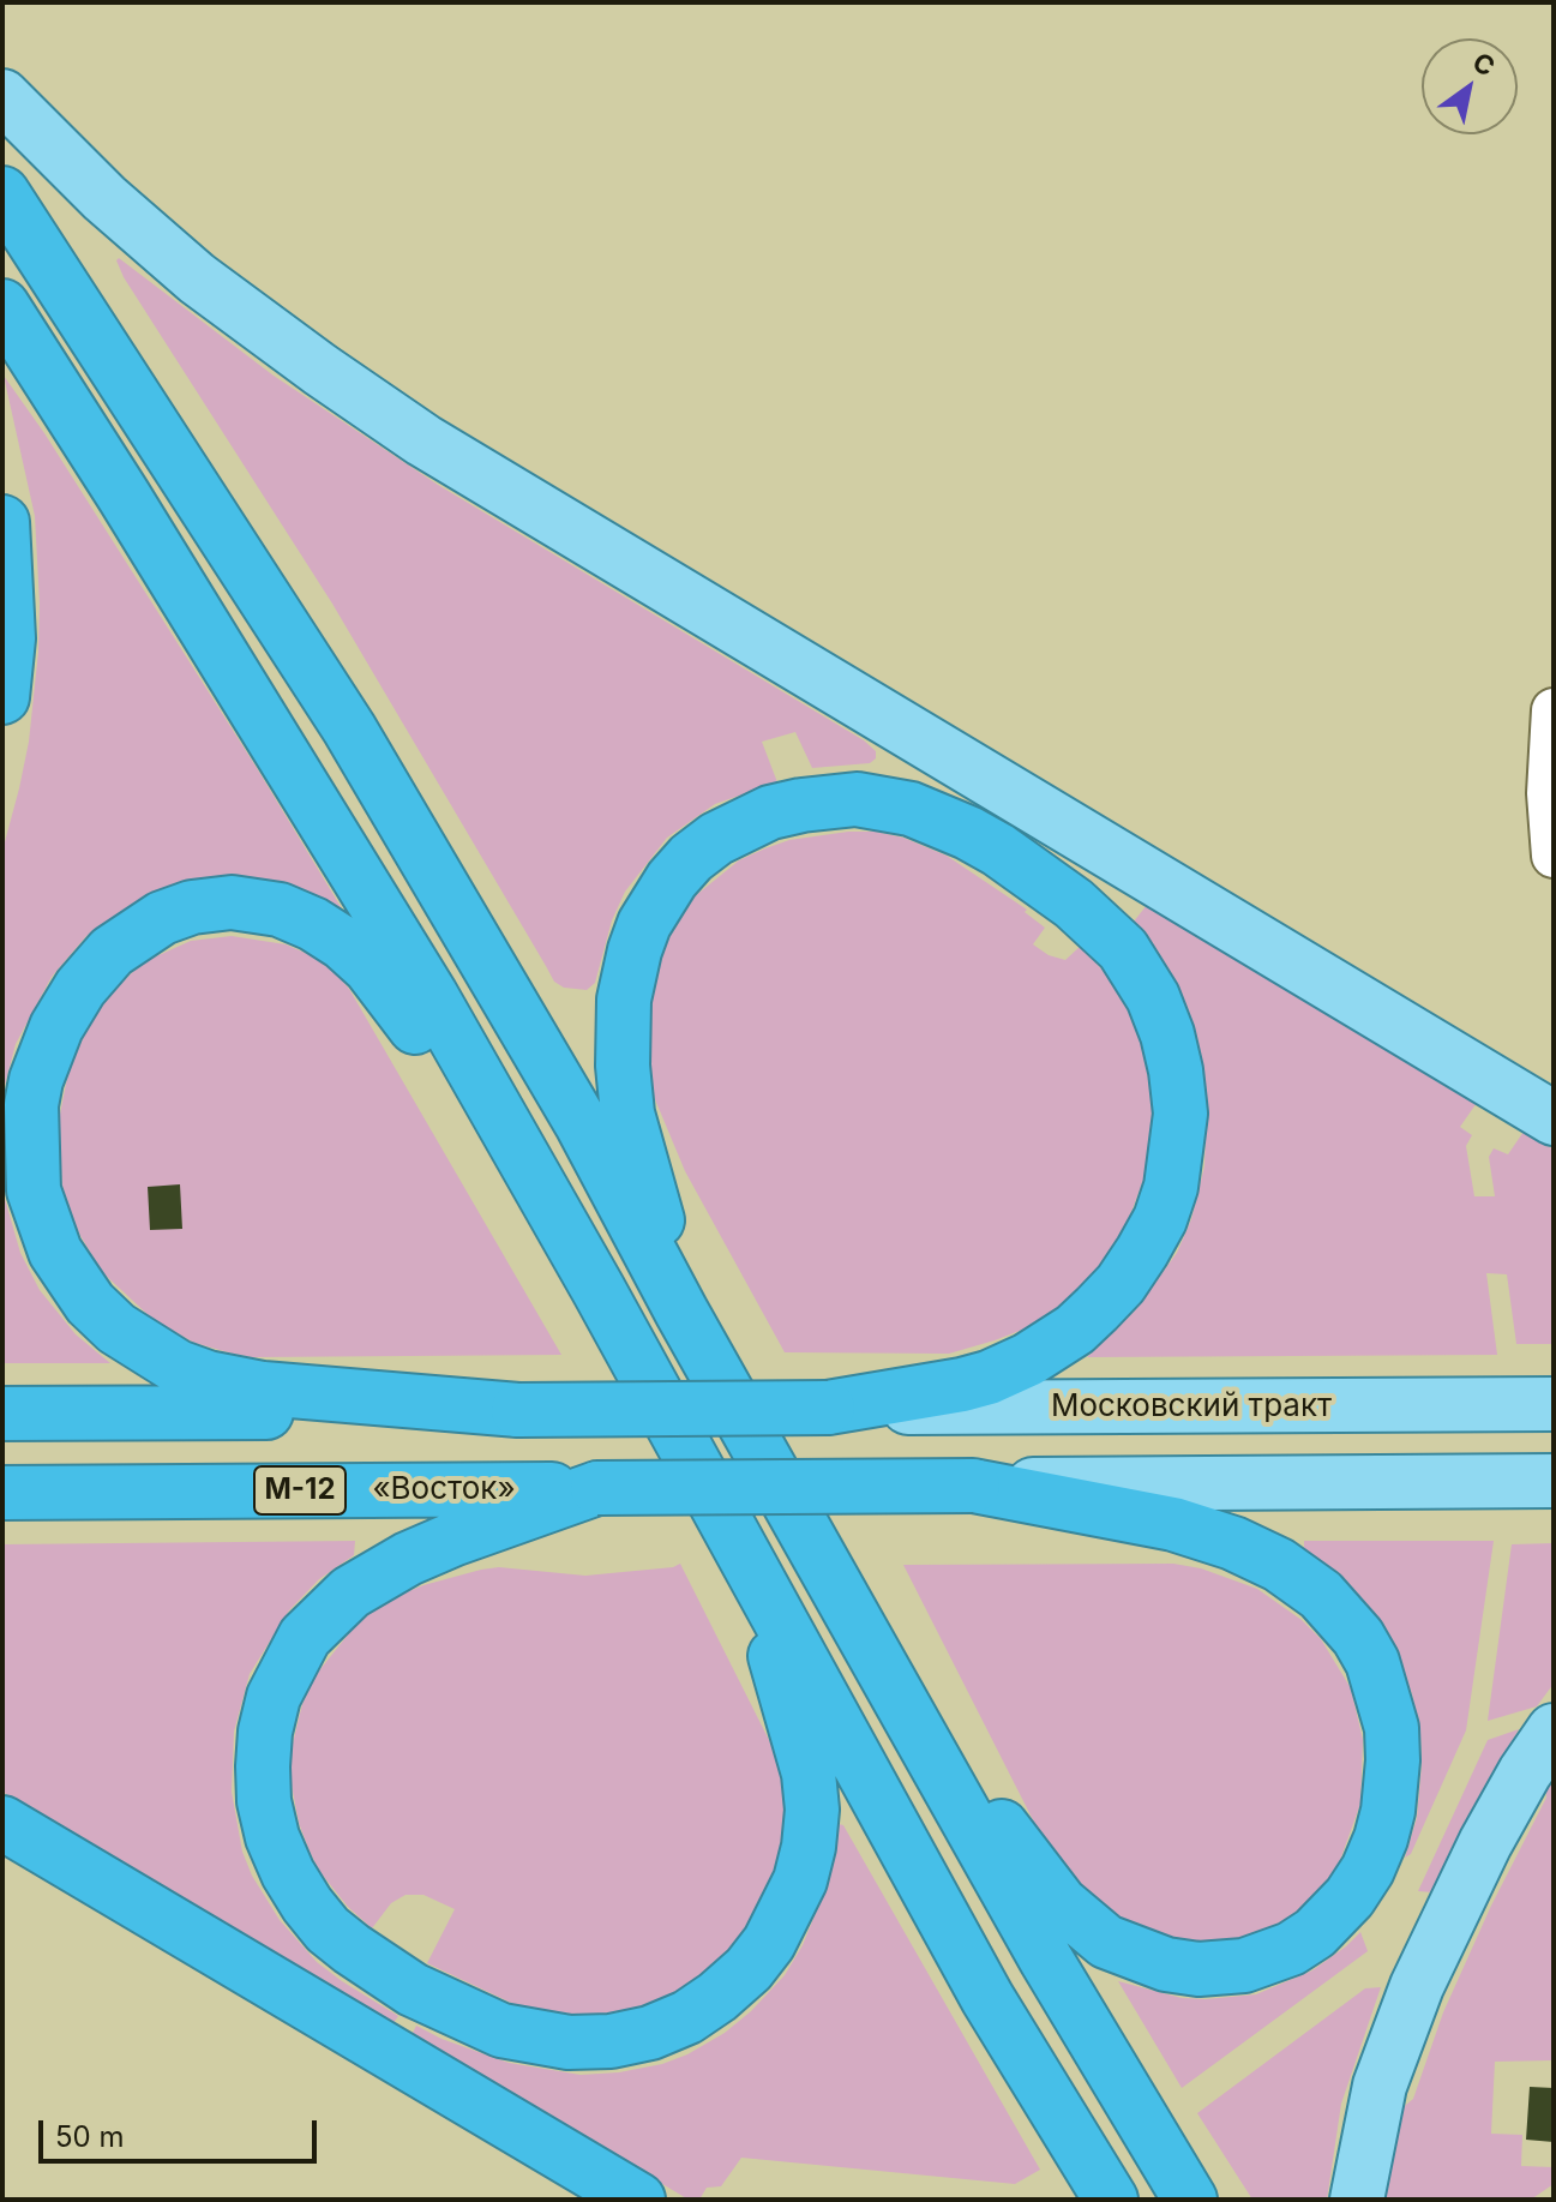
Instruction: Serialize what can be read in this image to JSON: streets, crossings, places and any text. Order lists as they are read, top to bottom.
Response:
{
  "streets": {
    "highway": ["«Восток»", "М-12"],
    "main road": ["Московский тракт"]
  },
  "scale_bar": "50 m",
  "north": "top right"
}
